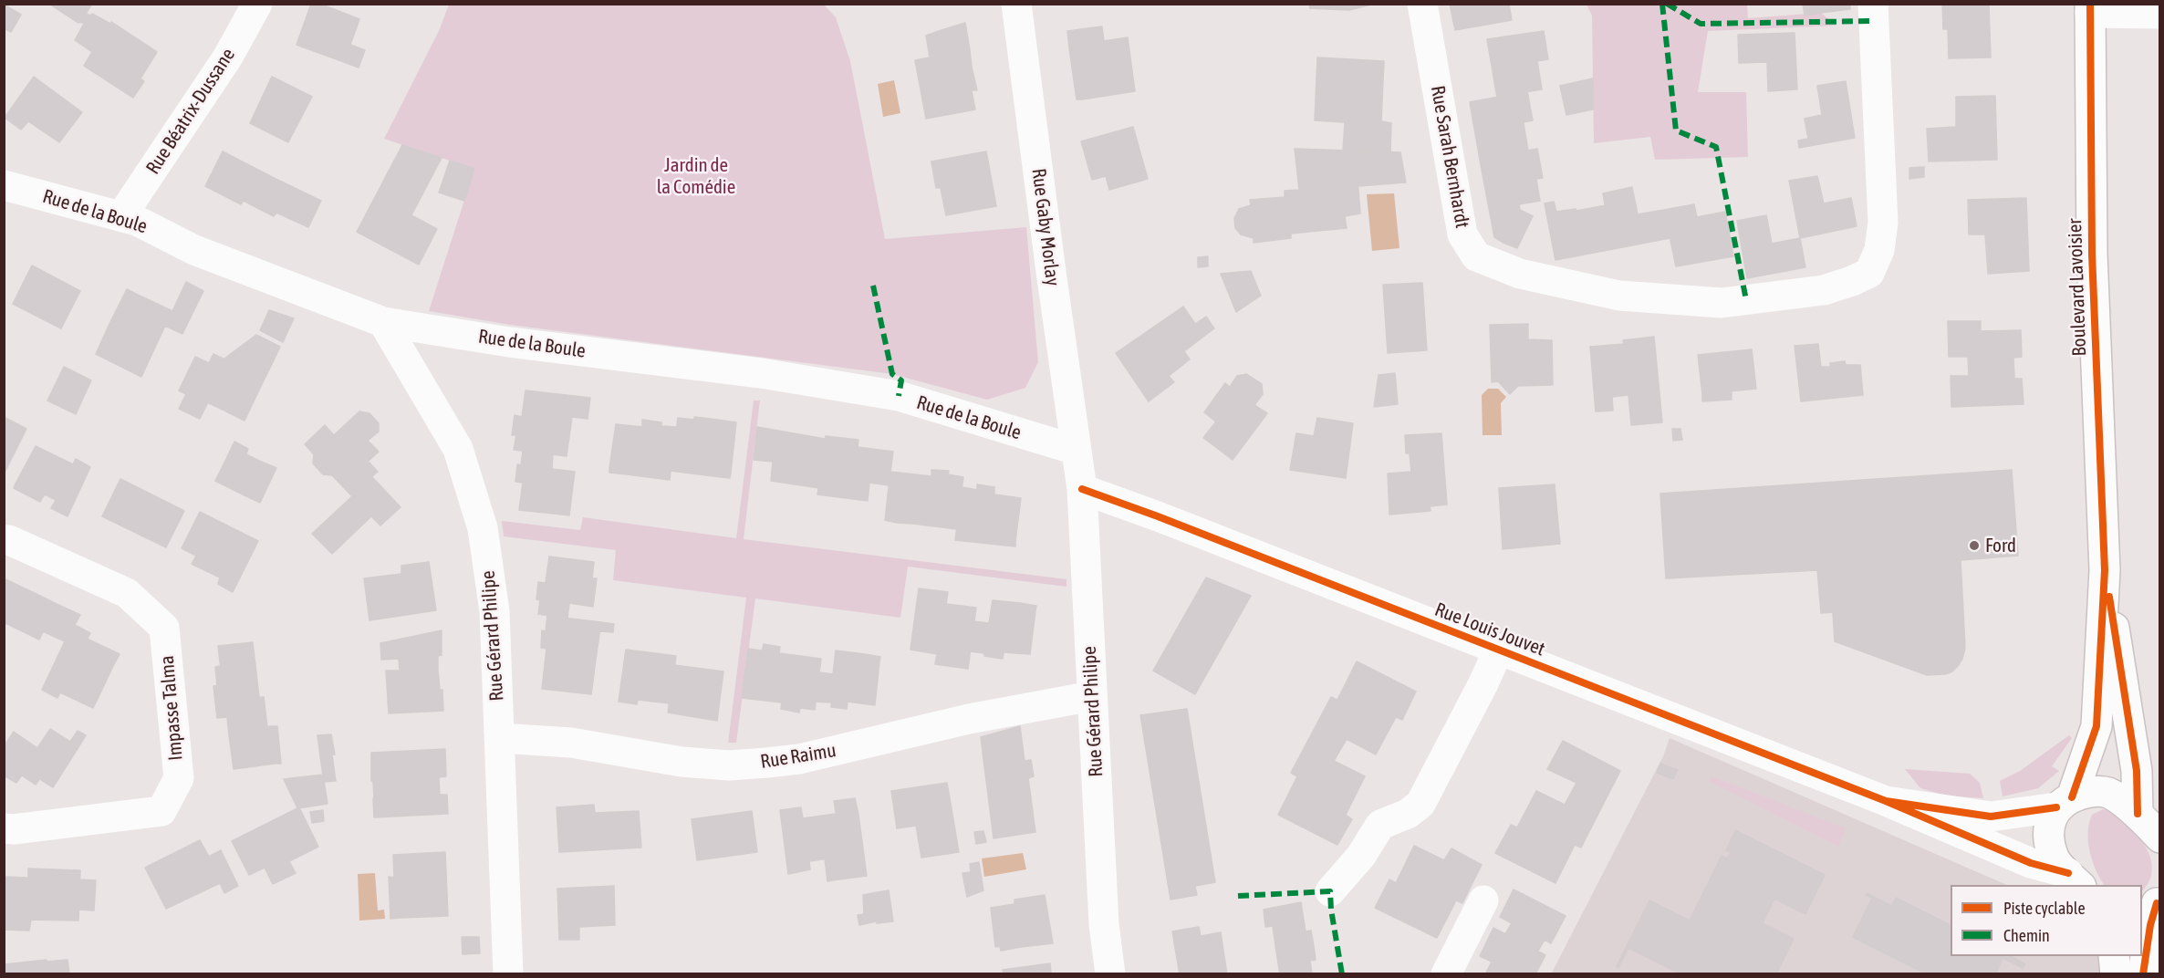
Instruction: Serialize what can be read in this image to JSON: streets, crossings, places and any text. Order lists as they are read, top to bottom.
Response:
{
  "streets": {
    "street": [
      "Rue Béatrix-Dussane",
      "Rue Sarah Bernhardt",
      "Rue de la Boule",
      "Rue Gaby Morlay",
      "Boulevard Lavoisier",
      "Rue Louis Jouvet",
      "Rue Gérard Philipe",
      "Impasse Talma",
      "Rue Raimu"
    ]
  },
  "crossings": [
    ["Rue Béatrix-Dussane", "Rue de la Boule"],
    ["Rue de la Boule", "Rue Gaby Morlay"],
    ["Rue de la Boule", "Rue Gérard Philipe"],
    ["Rue Gaby Morlay", "Rue Gérard Philipe"],
    ["Boulevard Lavoisier", "Rue Louis Jouvet"],
    ["Rue Louis Jouvet", "Rue Gérard Philipe"],
    ["Rue Gérard Philipe", "Rue Raimu"]
  ],
  "parks": ["Jardin de la Comédie"],
  "places": ["Ford"],
  "legend": ["Piste cyclable", "Chemin"]
}
